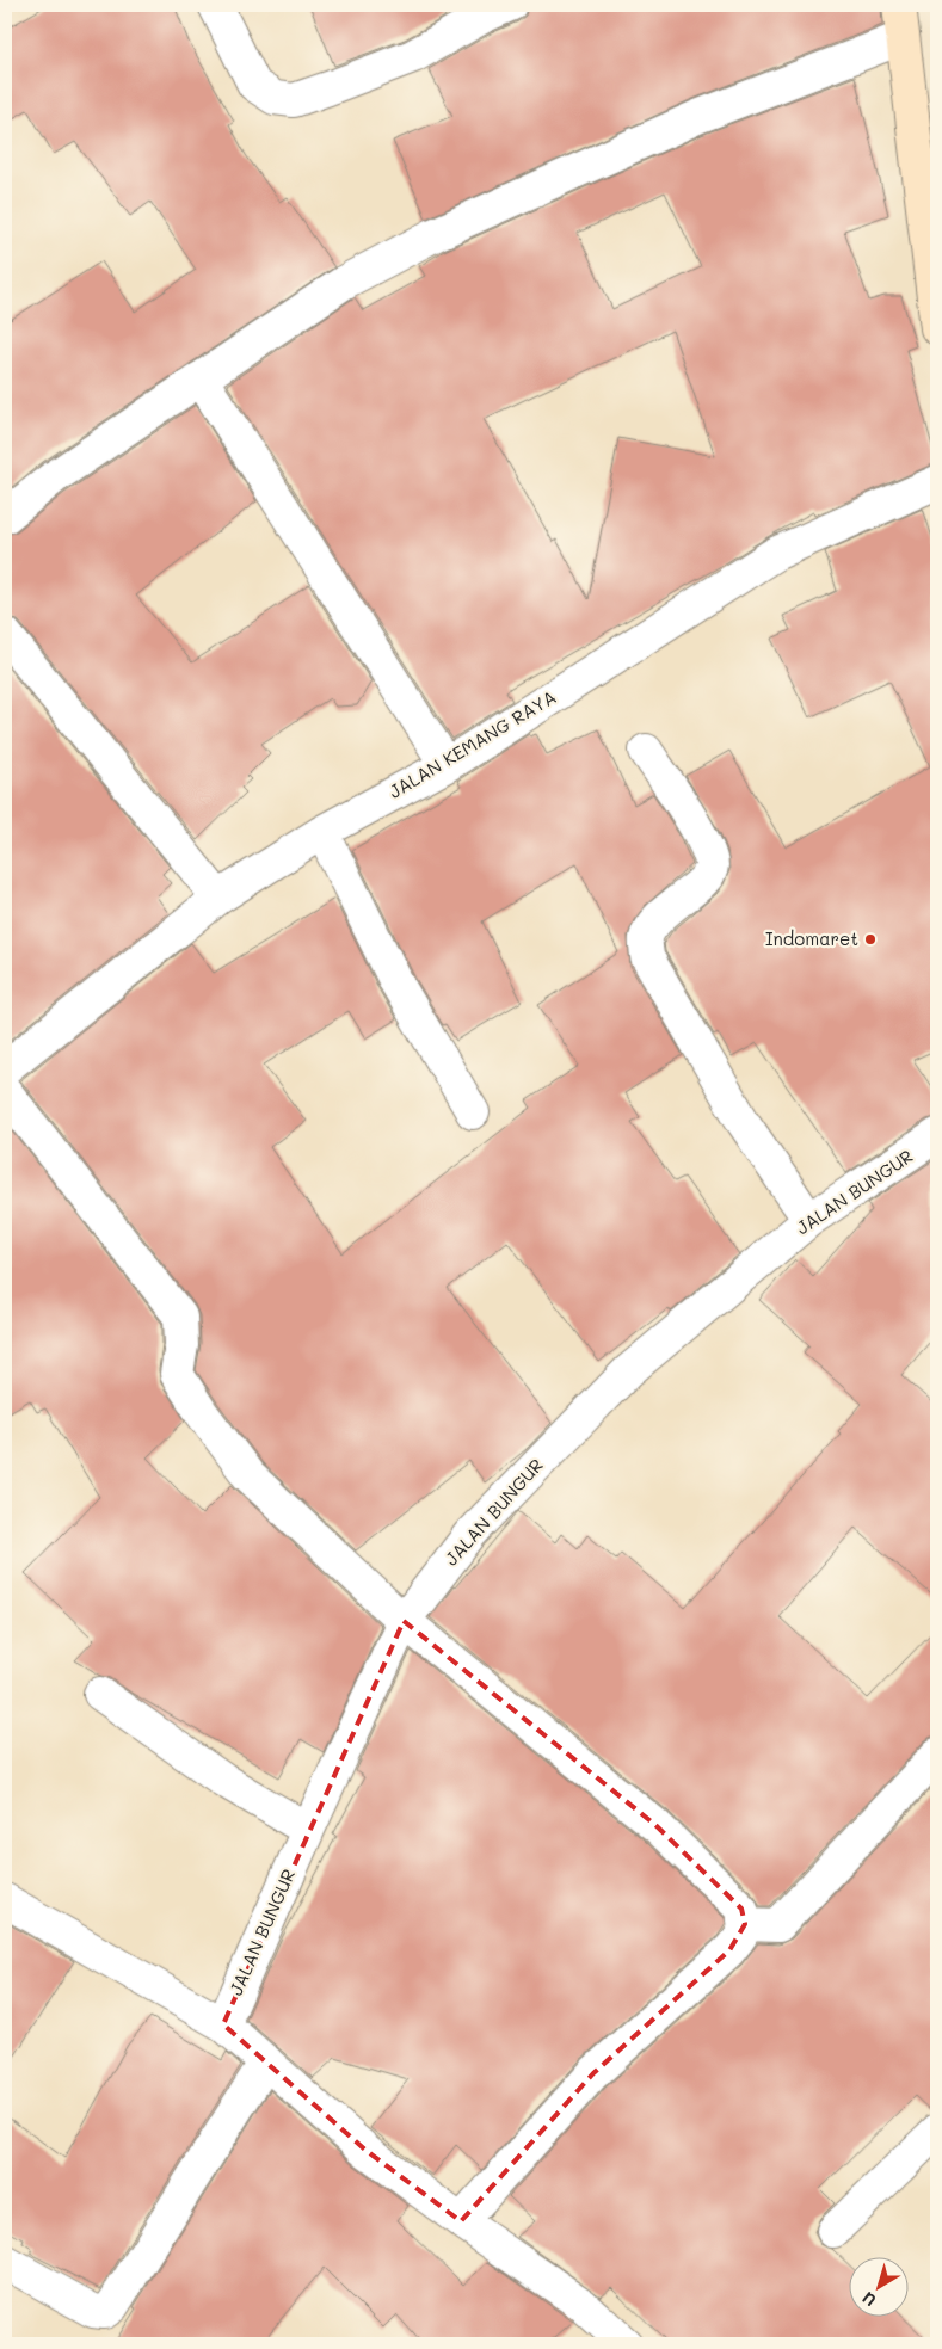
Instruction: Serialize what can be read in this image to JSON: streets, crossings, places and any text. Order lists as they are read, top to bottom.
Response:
{
  "streets": {
    "street": ["JALAN KEMANG RAYA", "JALAN BUNGUR"]
  },
  "places": ["Indomaret"],
  "north": "bottom left"
}
